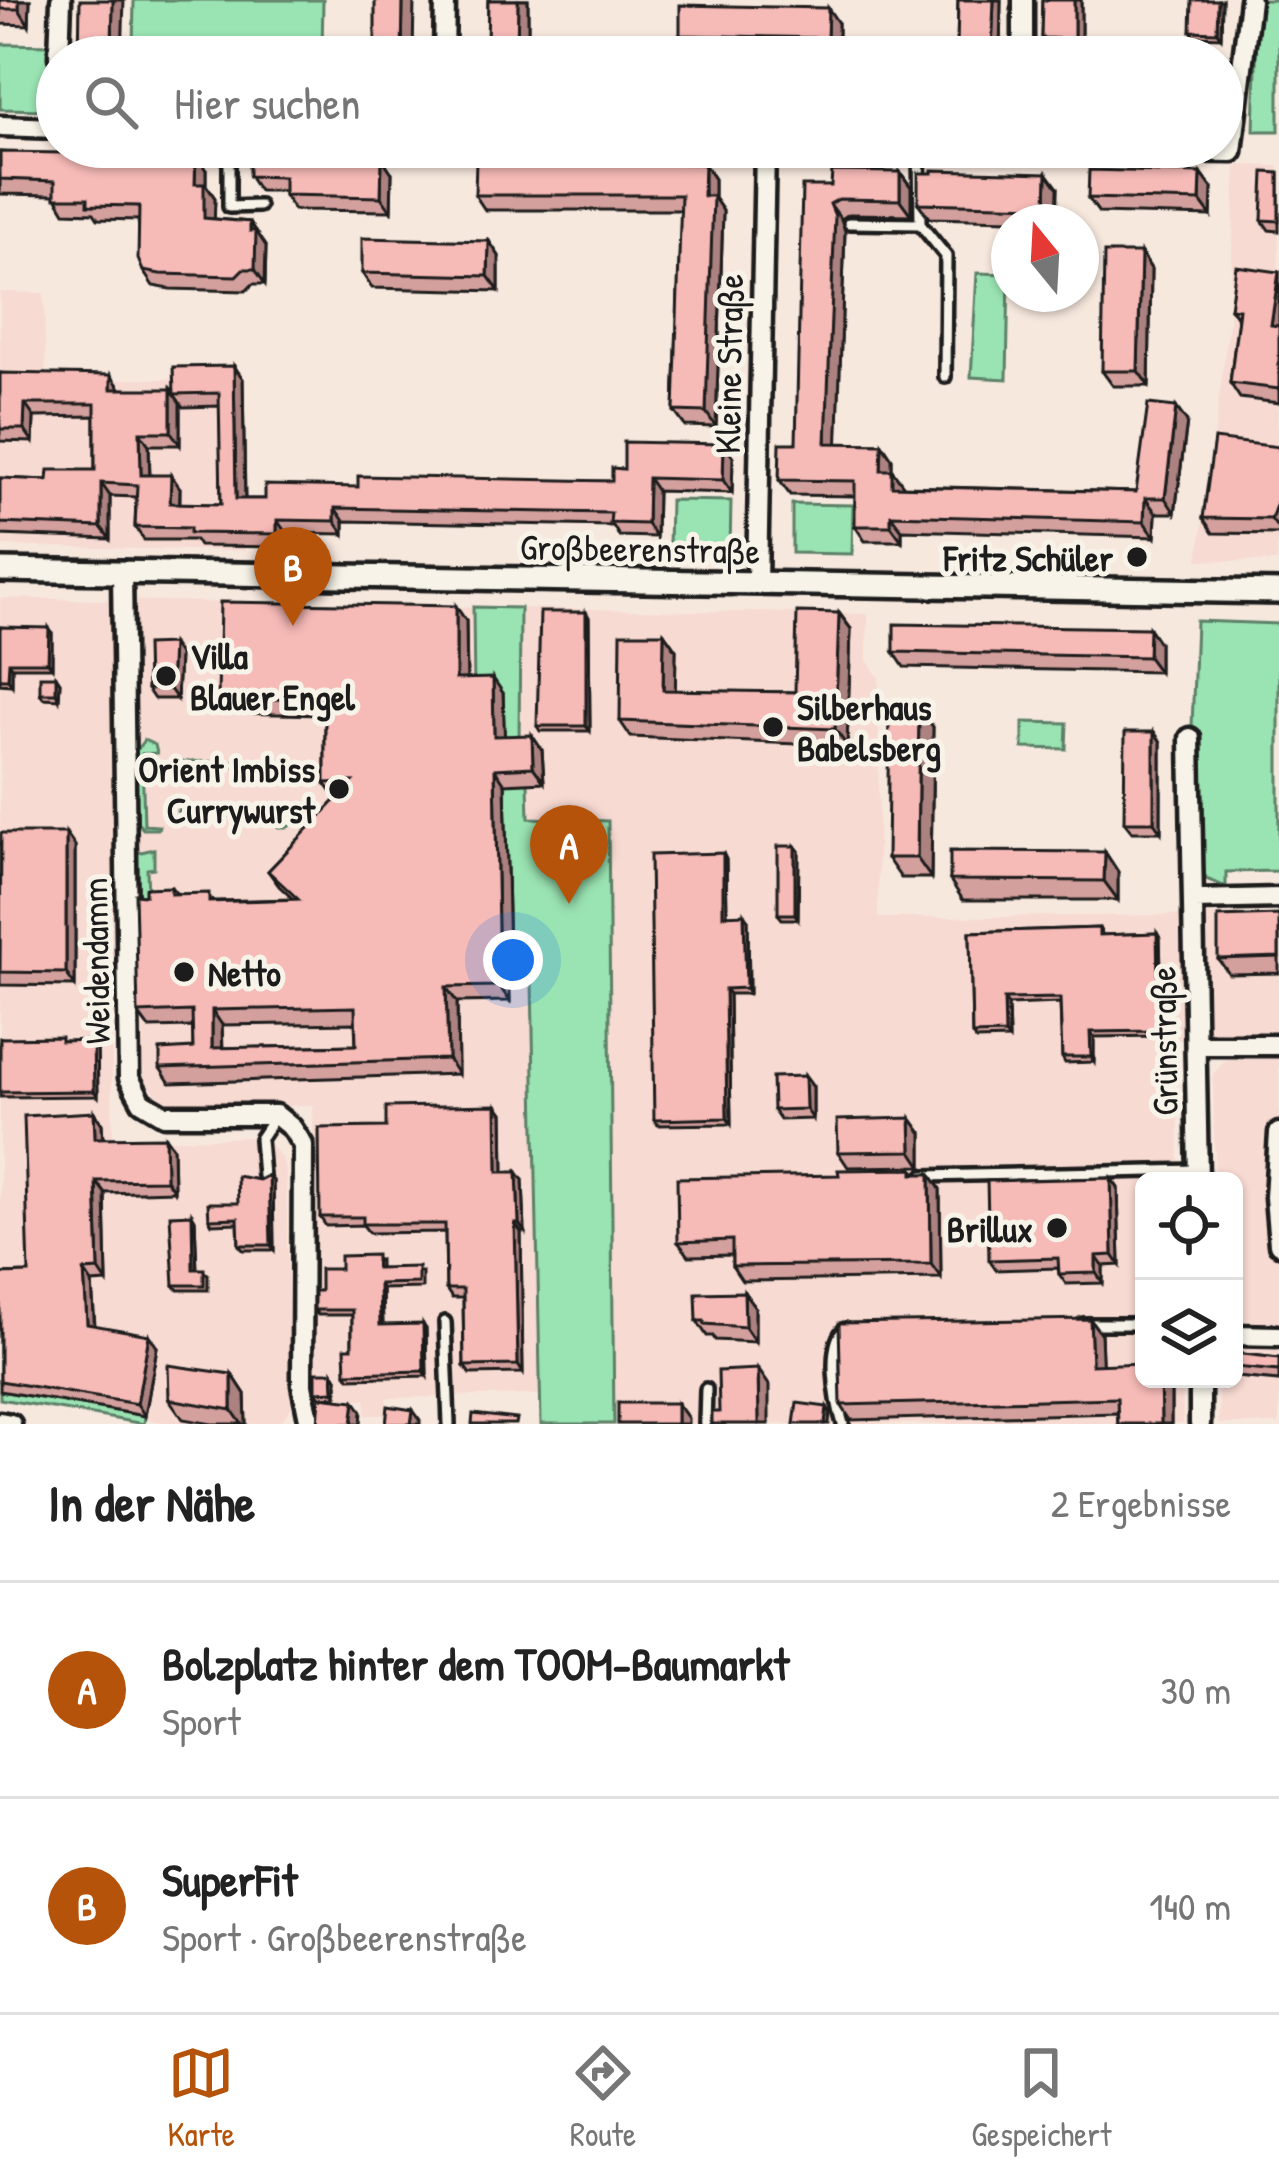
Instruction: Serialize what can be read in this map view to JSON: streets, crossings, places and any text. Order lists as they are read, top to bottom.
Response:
{
  "streets": {
    "street": [
      "Kleine Straße",
      "Großbeerenstraße",
      "Weidendamm",
      "Grünstraße"
    ]
  },
  "crossings": [
    ["Kleine Straße", "Großbeerenstraße"],
    ["Großbeerenstraße", "Weidendamm"]
  ],
  "places": [
    "Fritz Schüler",
    "Villa Blauer Engel",
    "Silberhaus Babelsberg",
    "Orient Imbiss Currywurst",
    "Netto",
    "Brillux"
  ],
  "north": "top",
  "page": {
    "search": "Hier suchen",
    "pins": ["B", "A"],
    "heading": ["In der Nähe", "2 Ergebnisse"],
    "list": [
      {
        "mark": "A",
        "name": "Bolzplatz hinter dem TOOM-Baumarkt",
        "note": "Sport",
        "value": "30 m"
      },
      {
        "mark": "B",
        "name": "SuperFit",
        "note": "Sport · Großbeerenstraße",
        "value": "140 m"
      }
    ],
    "nav": ["Karte", "Route", "Gespeichert"]
  }
}
